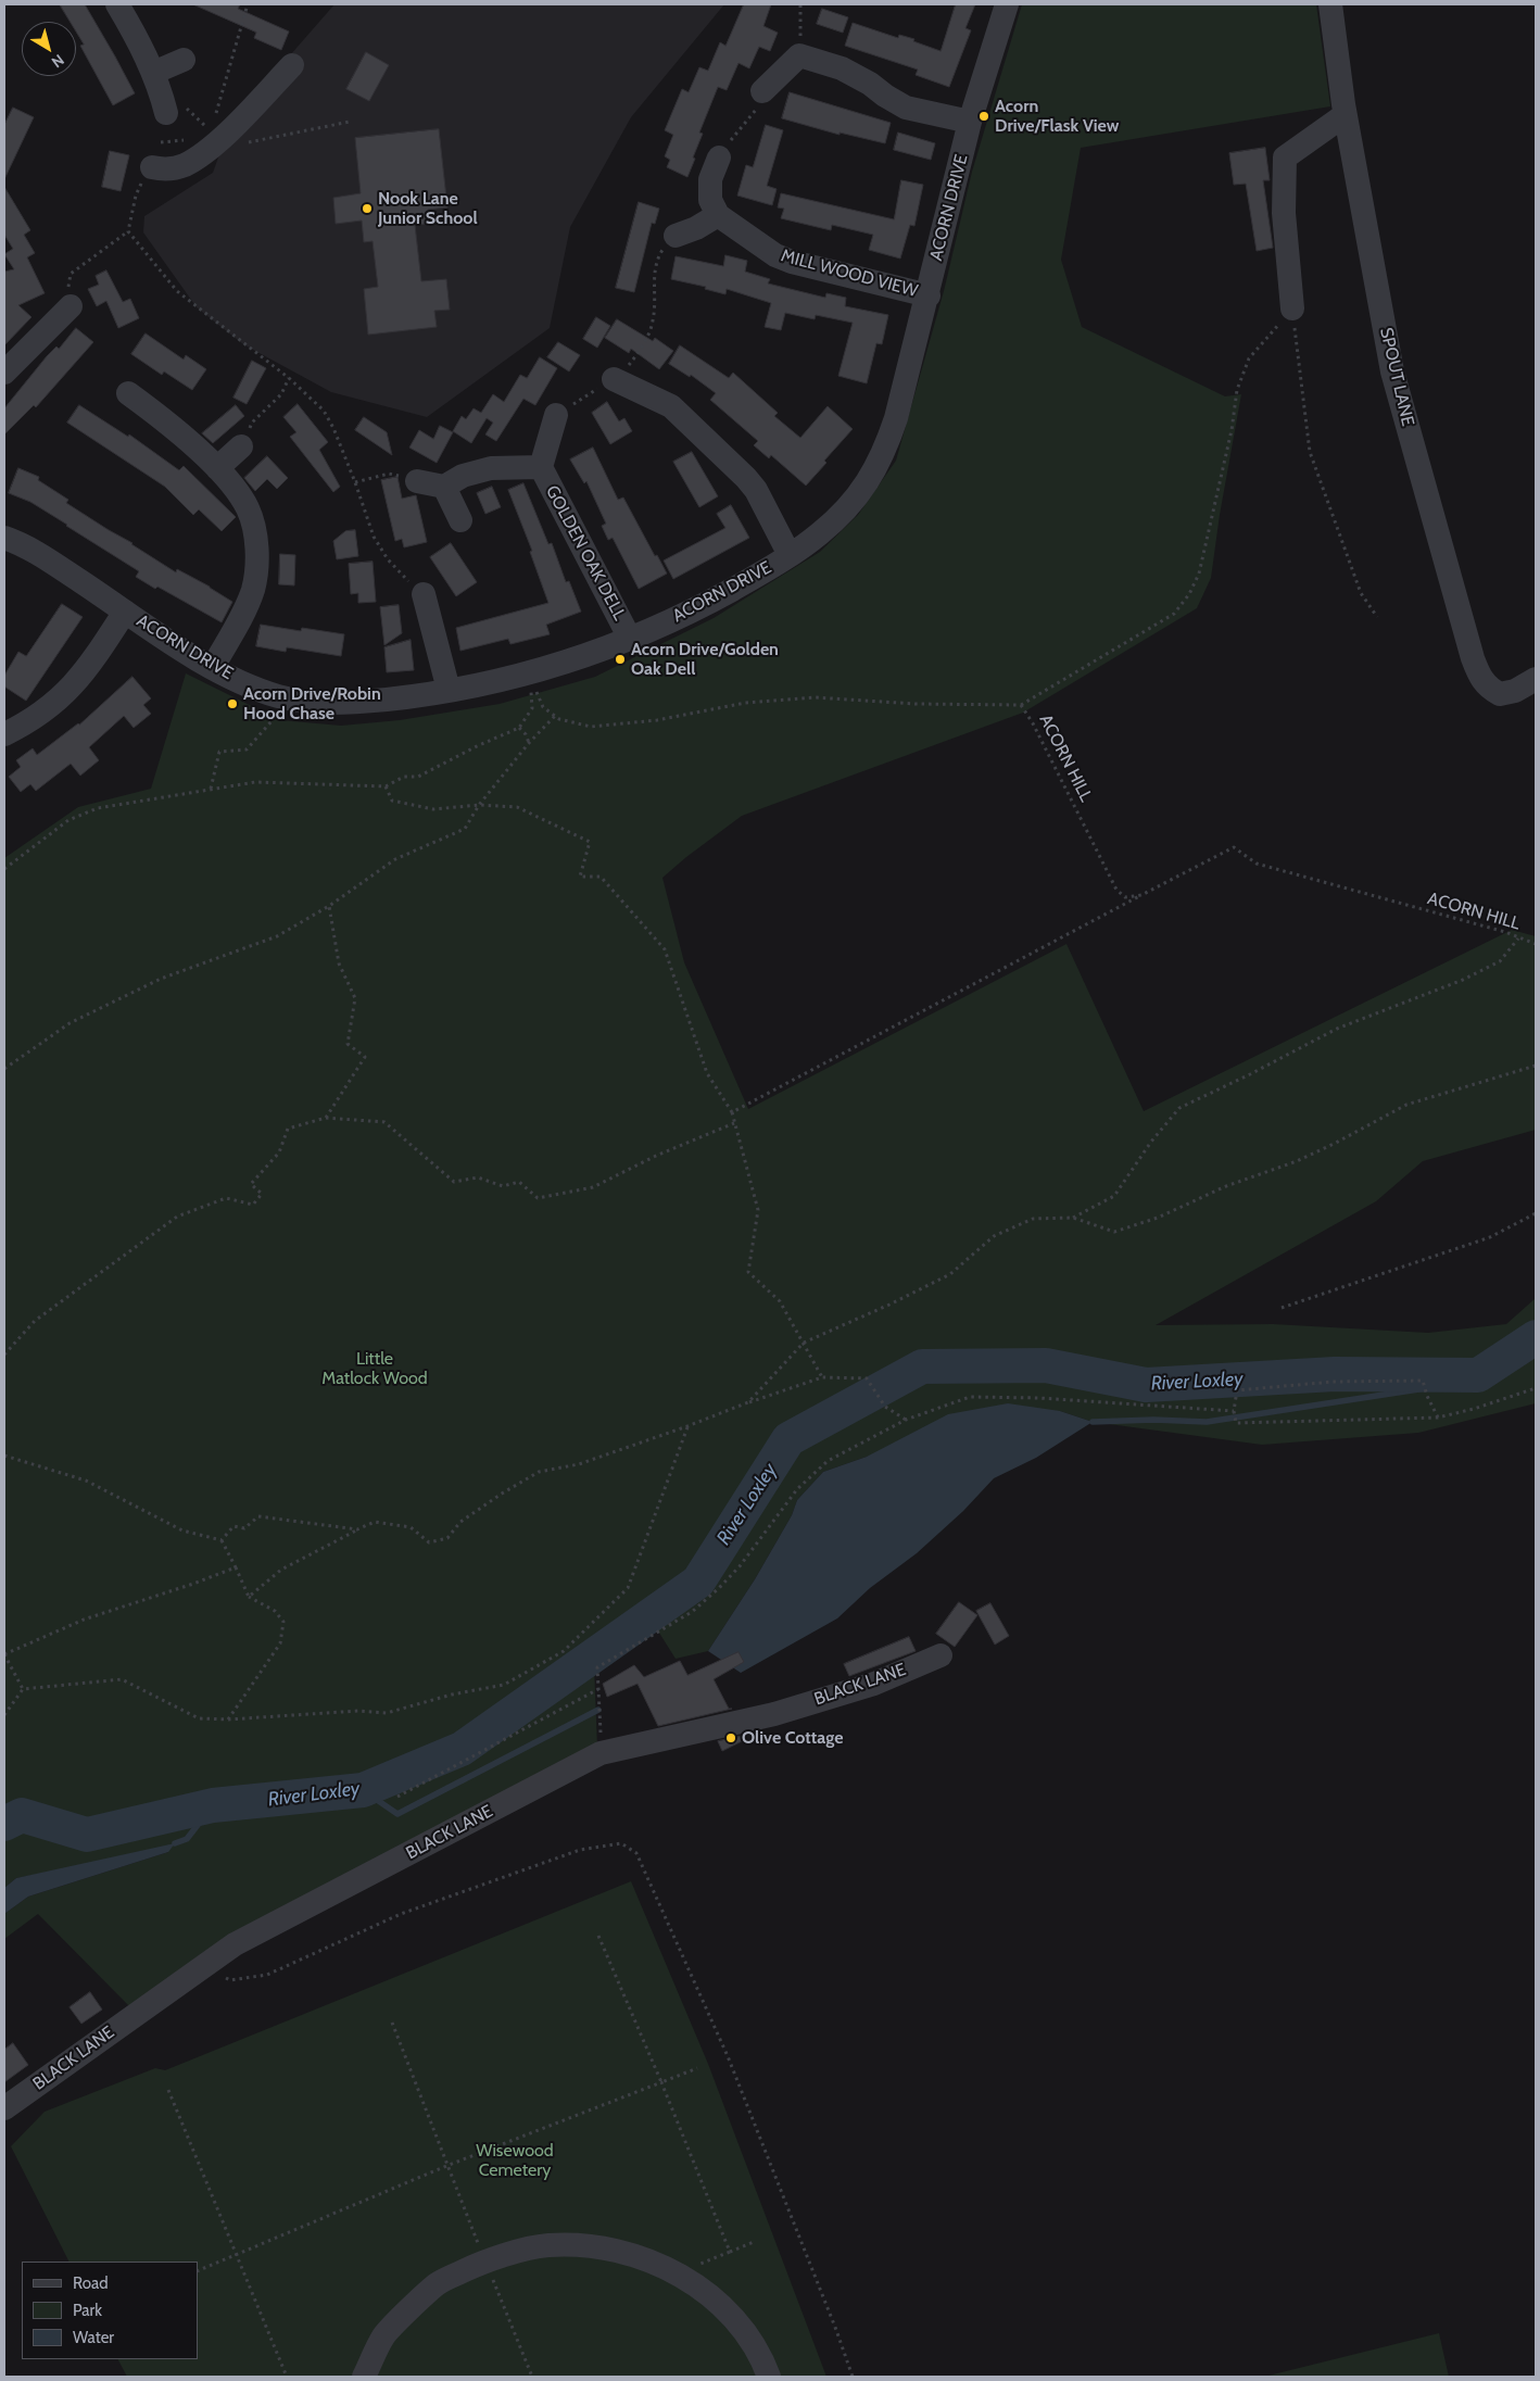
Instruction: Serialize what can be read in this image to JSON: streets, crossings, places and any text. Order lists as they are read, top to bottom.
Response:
{
  "streets": {
    "street": [
      "ACORN DRIVE",
      "MILL WOOD VIEW",
      "SPOUT LANE",
      "GOLDEN OAK DELL",
      "BLACK LANE"
    ],
    "path": ["ACORN HILL"]
  },
  "crossings": [
    ["ACORN DRIVE", "MILL WOOD VIEW"],
    ["ACORN DRIVE", "GOLDEN OAK DELL"]
  ],
  "water": ["River Loxley"],
  "parks": ["Little Matlock Wood", "Wisewood Cemetery"],
  "places": [
    "Acorn Drive/Flask View",
    "Nook Lane Junior School",
    "Acorn Drive/Golden Oak Dell",
    "Acorn Drive/Robin Hood Chase",
    "Olive Cottage"
  ],
  "legend": ["Road", "Park", "Water"],
  "north": "bottom right"
}
